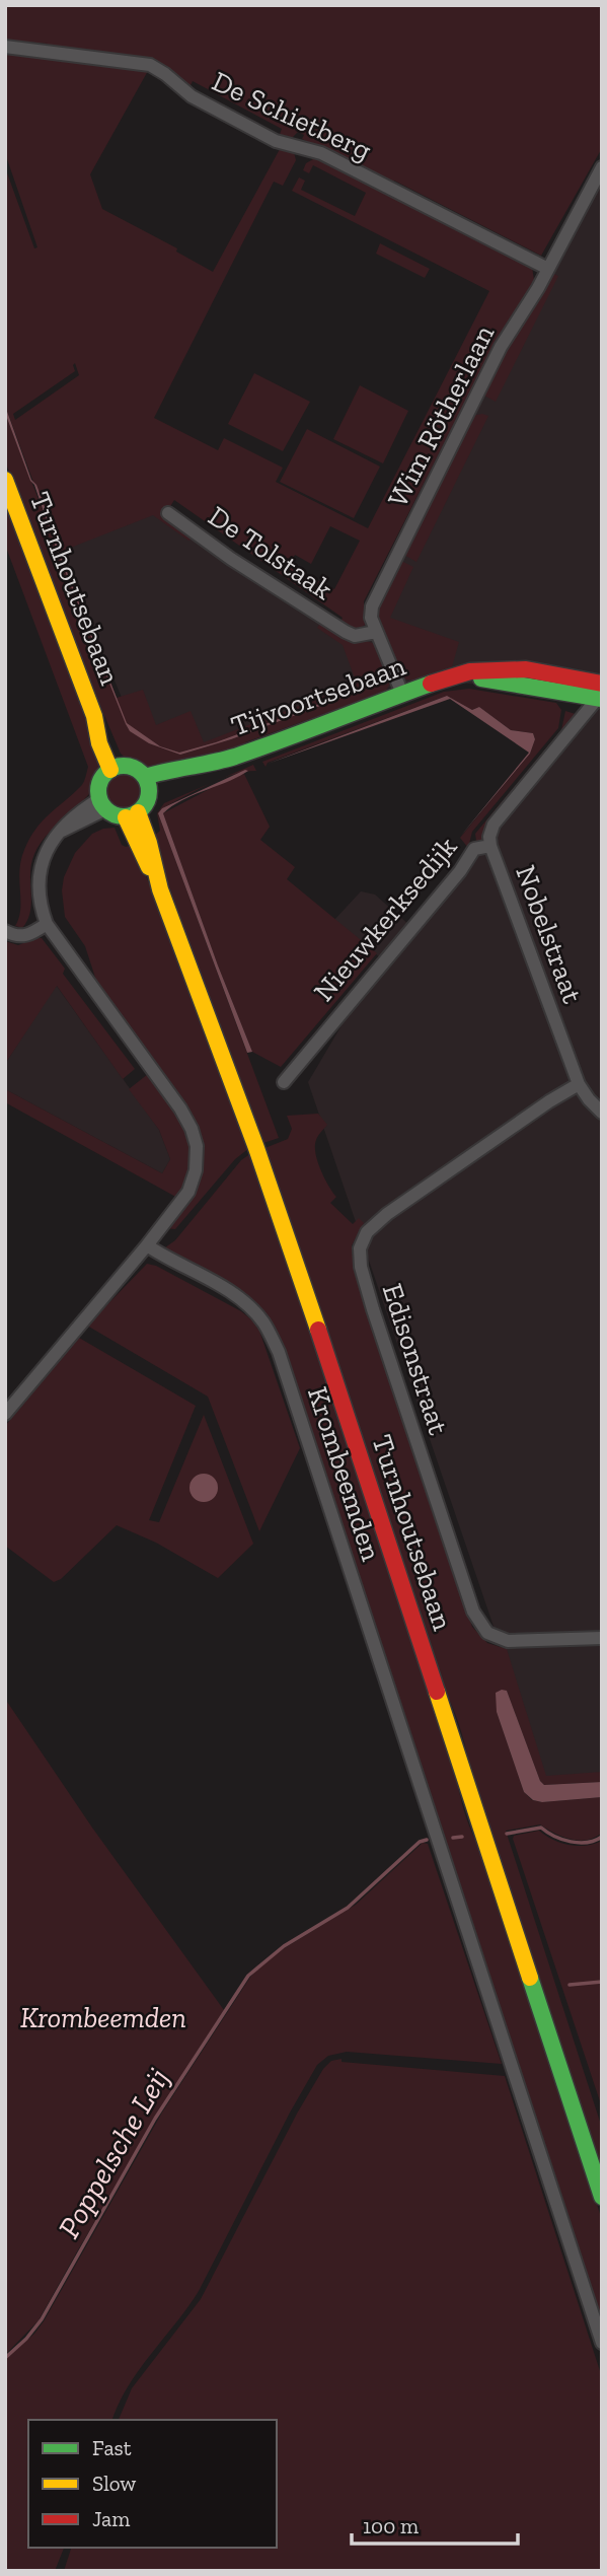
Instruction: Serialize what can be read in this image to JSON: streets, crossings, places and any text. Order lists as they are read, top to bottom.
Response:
{
  "streets": {
    "main road": ["Turnhoutsebaan", "Tijvoortsebaan"],
    "street": [
      "De Schietberg",
      "Wim Rötherlaan",
      "De Tolstaak",
      "Nieuwkerksedijk",
      "Nobelstraat",
      "Edisonstraat",
      "Krombeemden"
    ]
  },
  "crossings": [
    ["De Schietberg", "Wim Rötherlaan"],
    ["Wim Rötherlaan", "De Tolstaak"],
    ["Wim Rötherlaan", "Tijvoortsebaan"],
    ["Turnhoutsebaan", "Tijvoortsebaan"],
    ["Tijvoortsebaan", "Nieuwkerksedijk"],
    ["Nieuwkerksedijk", "Nobelstraat"],
    ["Nobelstraat", "Edisonstraat"]
  ],
  "water": ["Poppelsche Leij"],
  "parks": ["Krombeemden"],
  "legend": ["Fast", "Slow", "Jam"],
  "scale_bar": "100 m"
}
